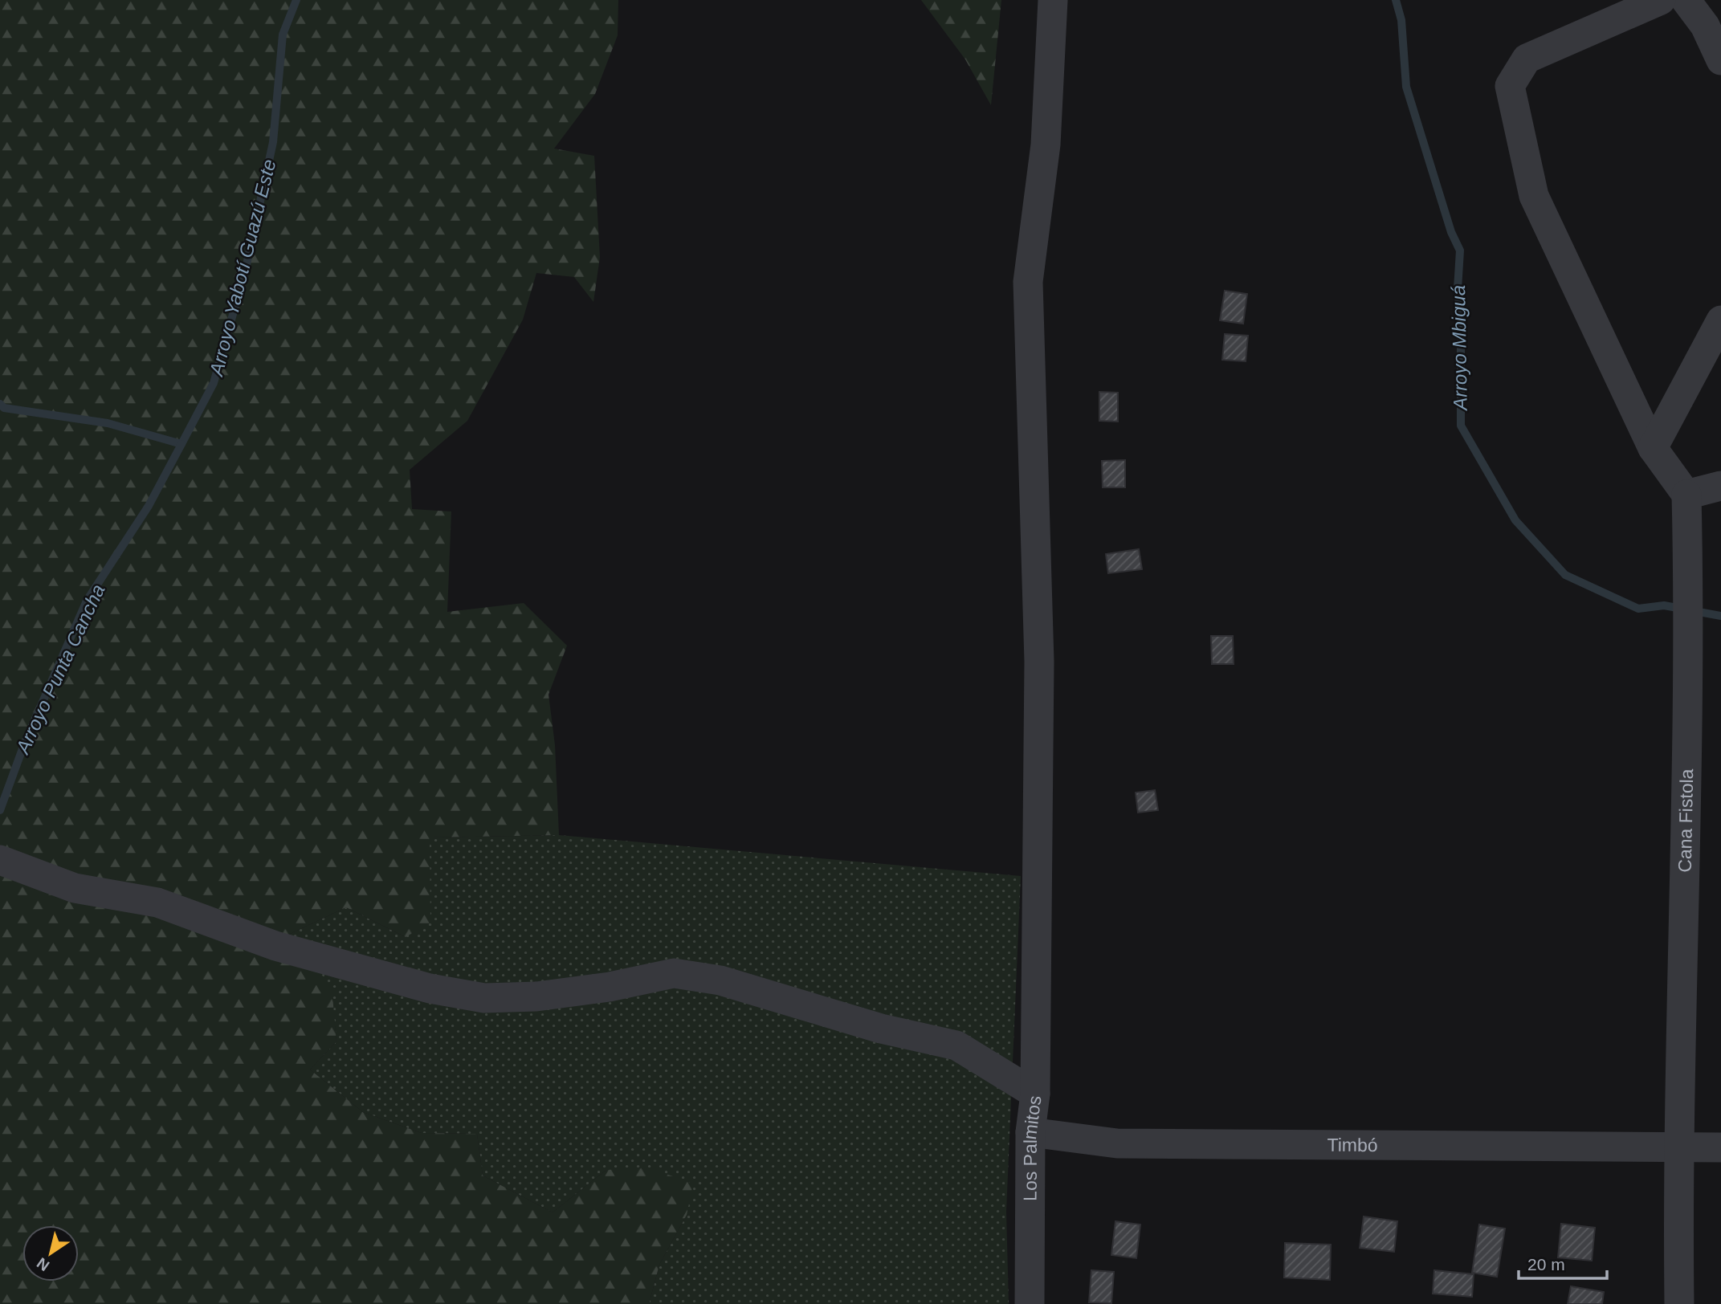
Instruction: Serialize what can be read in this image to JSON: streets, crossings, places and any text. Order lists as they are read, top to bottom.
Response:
{
  "streets": {
    "street": ["Cana Fistola", "Timbó", "Los Palmitos"]
  },
  "crossings": [
    ["Cana Fistola", "Timbó"],
    ["Timbó", "Los Palmitos"]
  ],
  "water": ["Arroyo Yabotí Guazú Este", "Arroyo Mbiguá", "Arroyo Punta Cancha"],
  "scale_bar": "20 m",
  "north": "bottom left"
}
